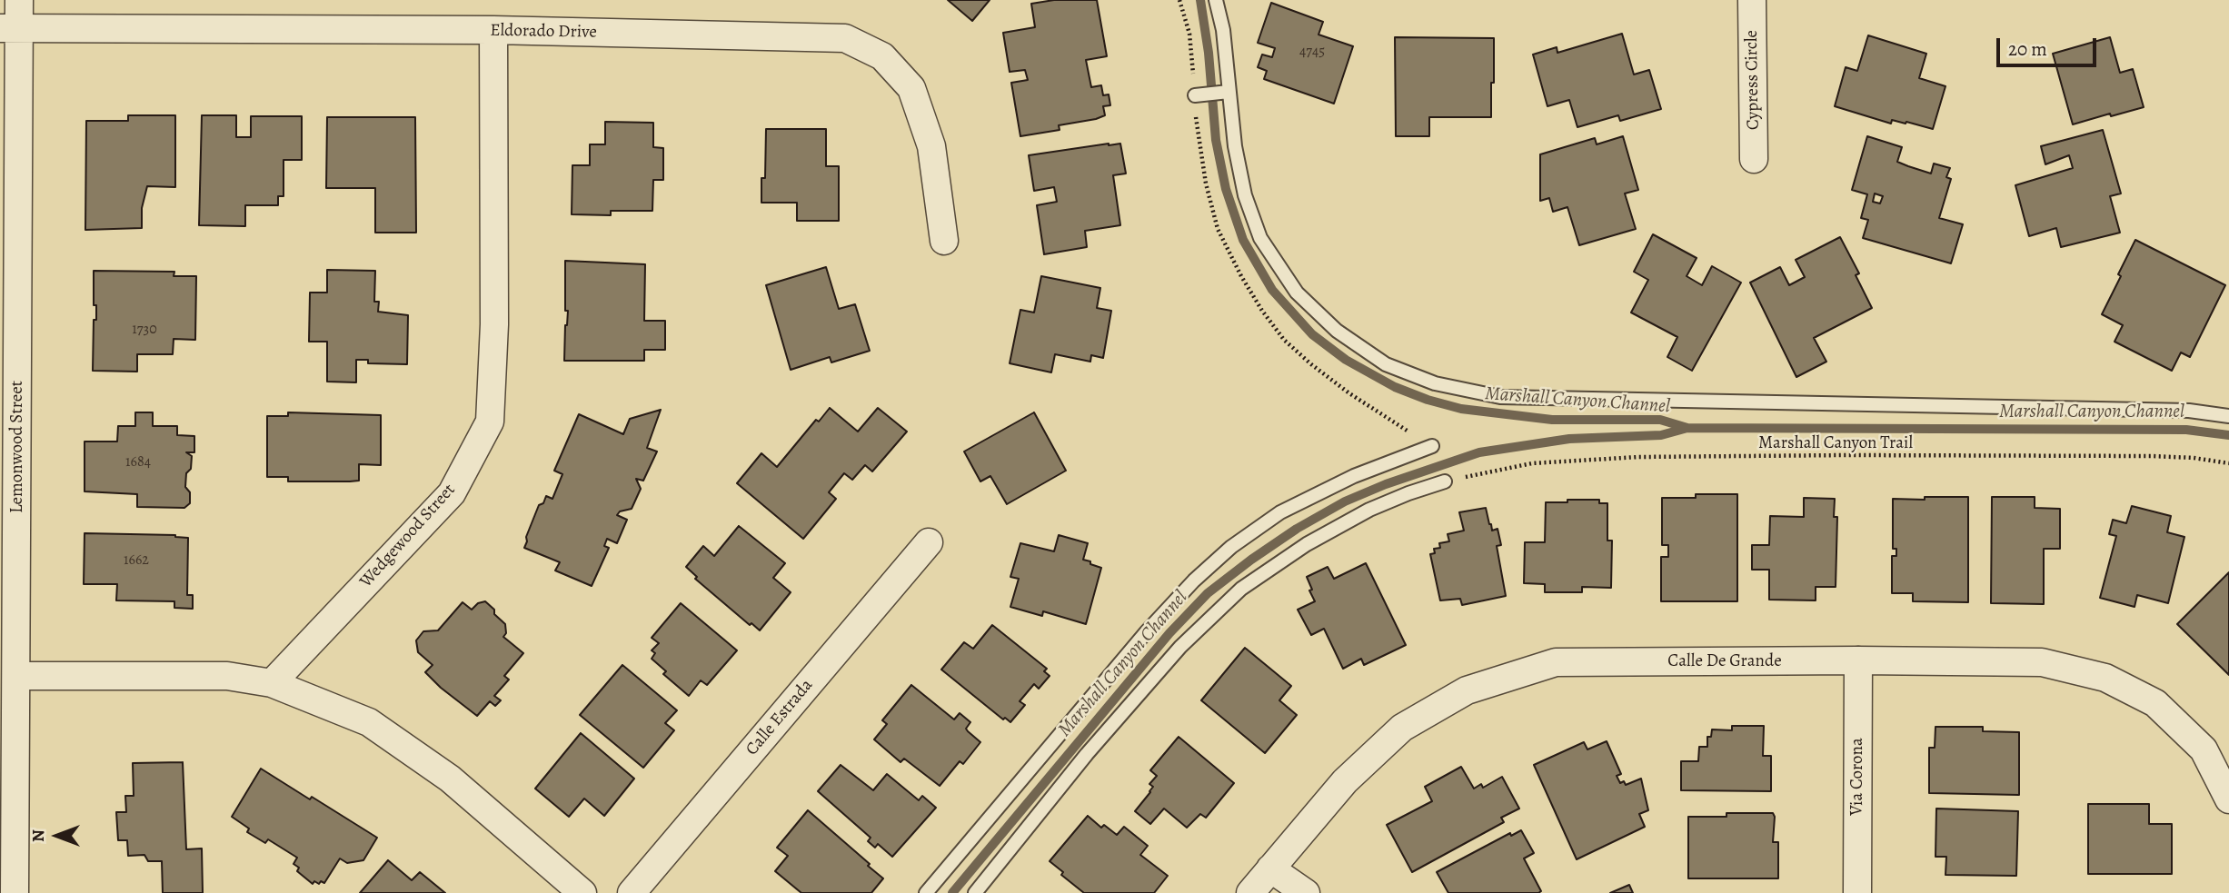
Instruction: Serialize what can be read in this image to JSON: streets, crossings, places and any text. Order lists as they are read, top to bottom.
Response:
{
  "streets": {
    "street": [
      "Eldorado Drive",
      "Cypress Circle",
      "Lemonwood Street",
      "Wedgewood Street",
      "Calle De Grande",
      "Calle Estrada",
      "Via Corona"
    ],
    "path": ["Marshall Canyon Trail"]
  },
  "crossings": [
    ["Eldorado Drive", "Lemonwood Street"],
    ["Eldorado Drive", "Wedgewood Street"],
    ["Calle De Grande", "Via Corona"]
  ],
  "water": ["Marshall Canyon Channel"],
  "house_numbers": [
    "4745",
    "1730",
    "1684",
    "1662"
  ],
  "scale_bar": "20 m",
  "north": "left"
}
